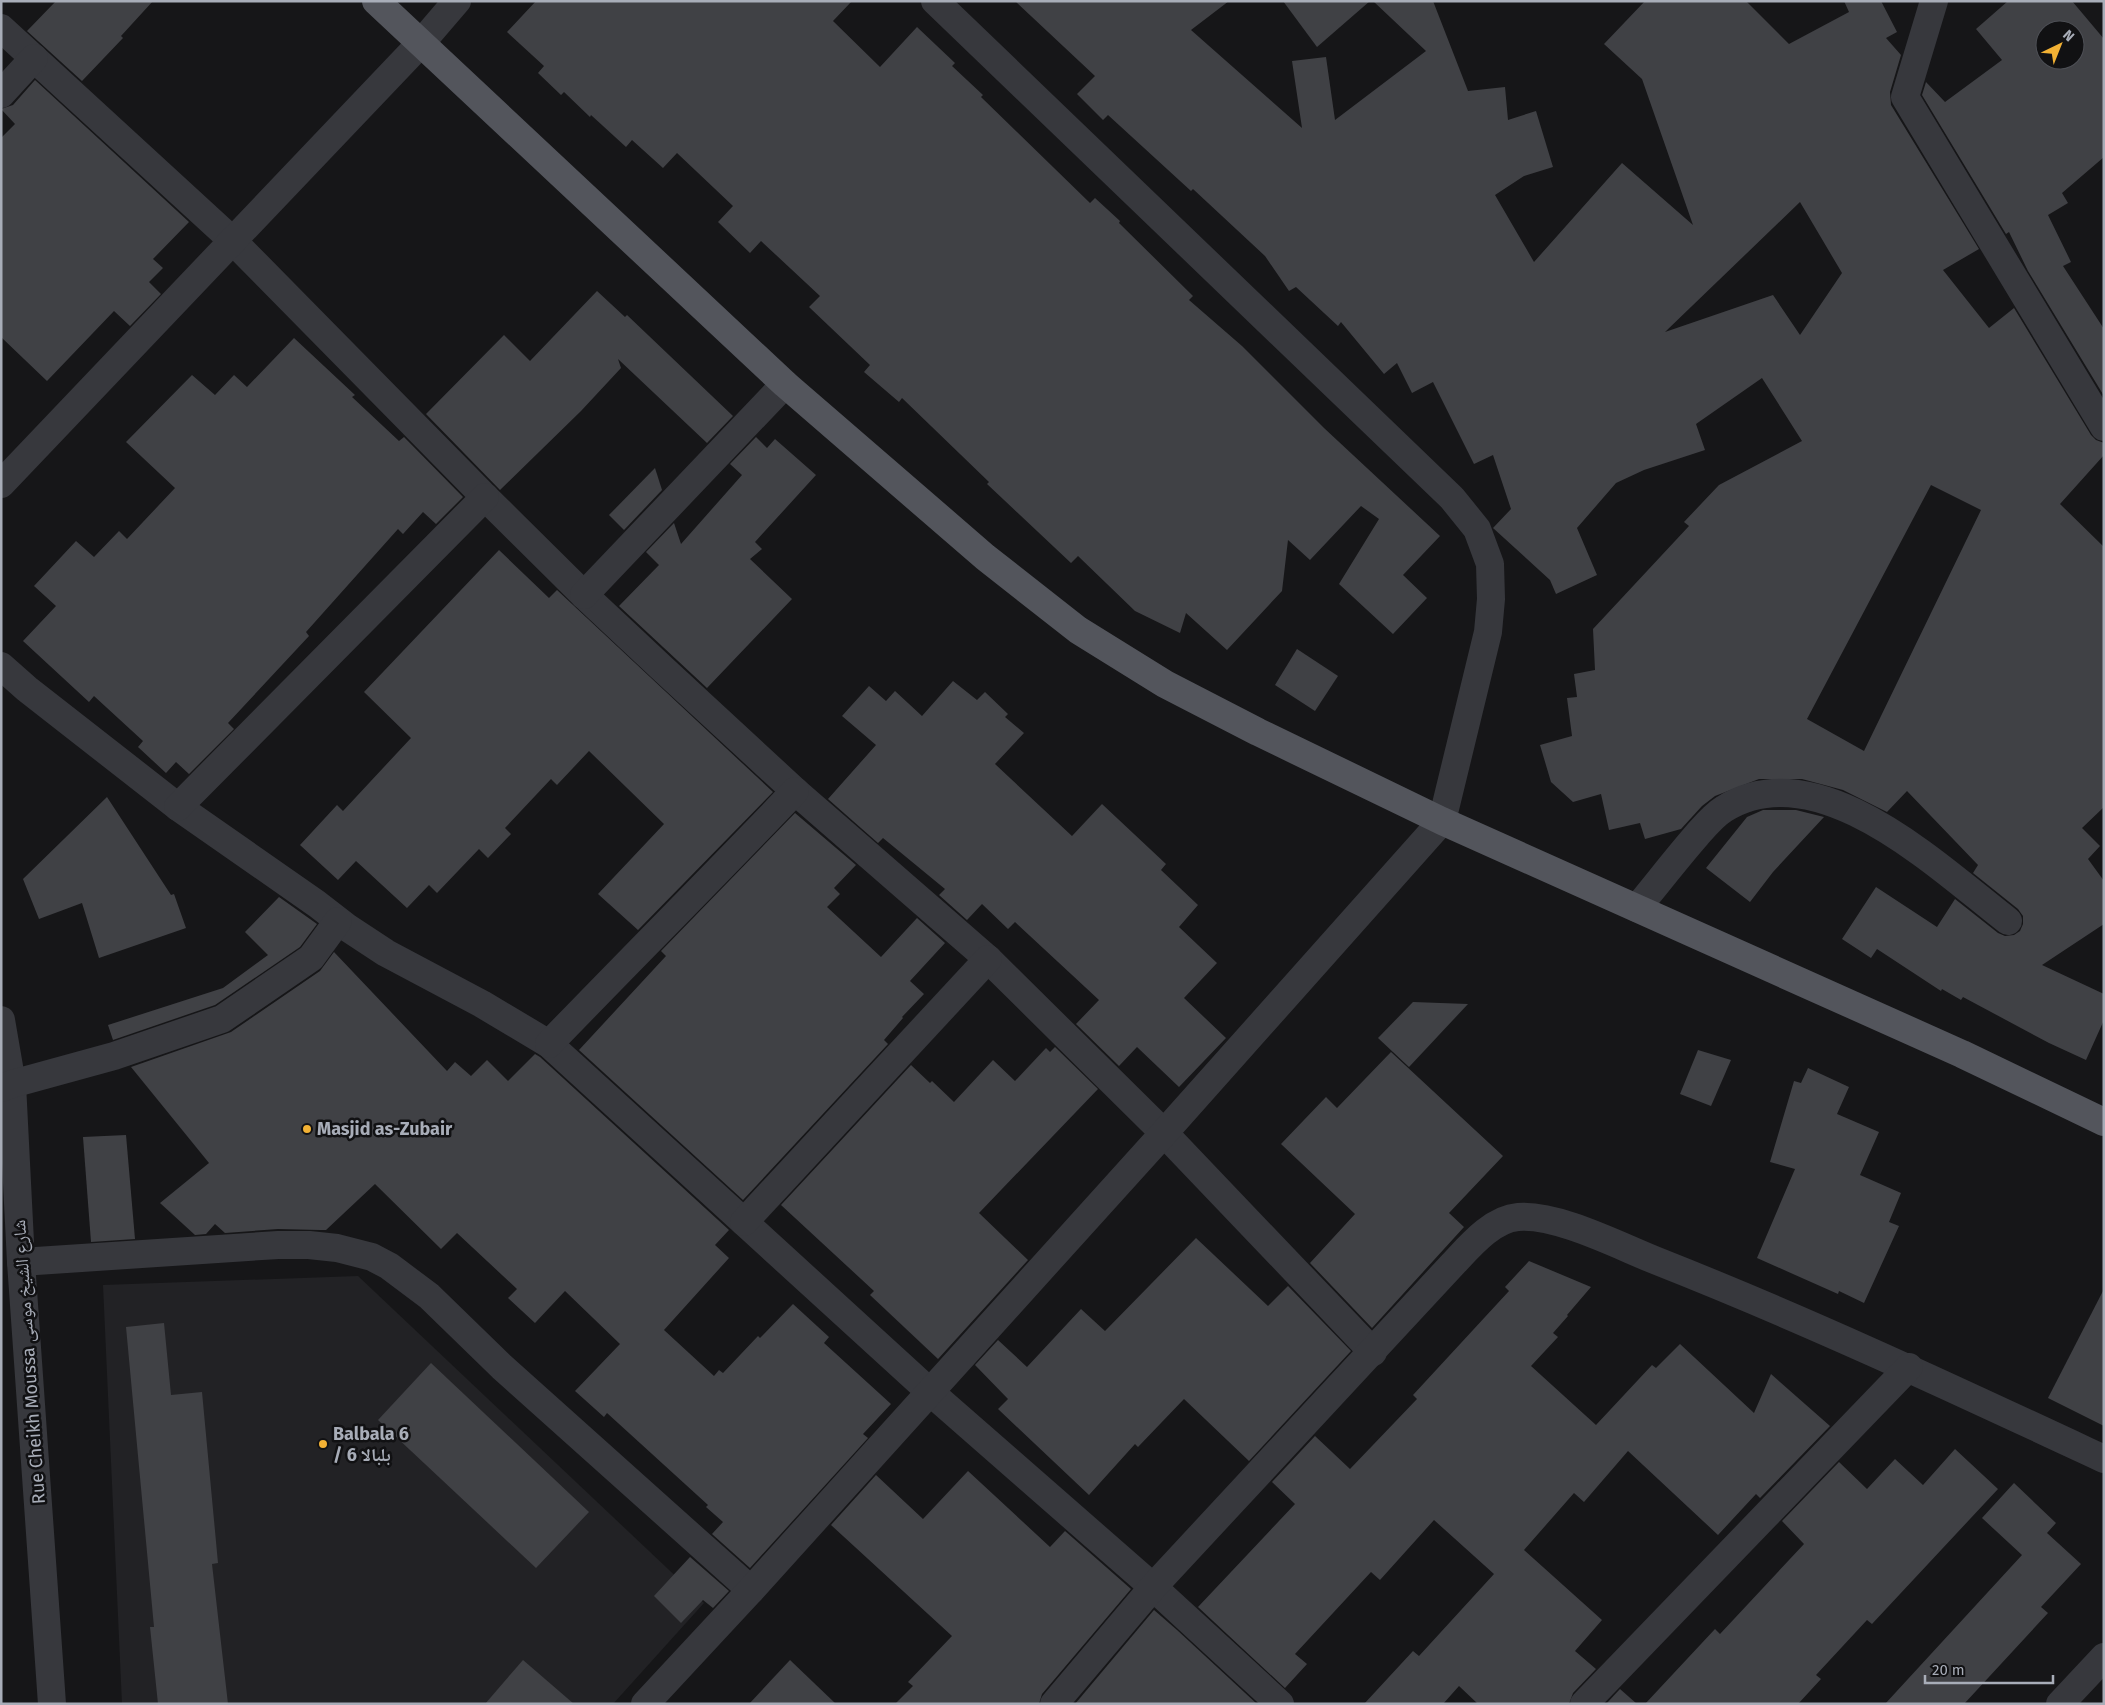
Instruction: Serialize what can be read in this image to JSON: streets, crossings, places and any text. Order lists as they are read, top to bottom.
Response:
{
  "streets": {
    "street": ["Rue Cheikh Moussa شارع الشيخ موسى"]
  },
  "places": ["Masjid as-Zubair", "Balbala 6 / بلبالا 6"],
  "scale_bar": "20 m",
  "north": "top right"
}
